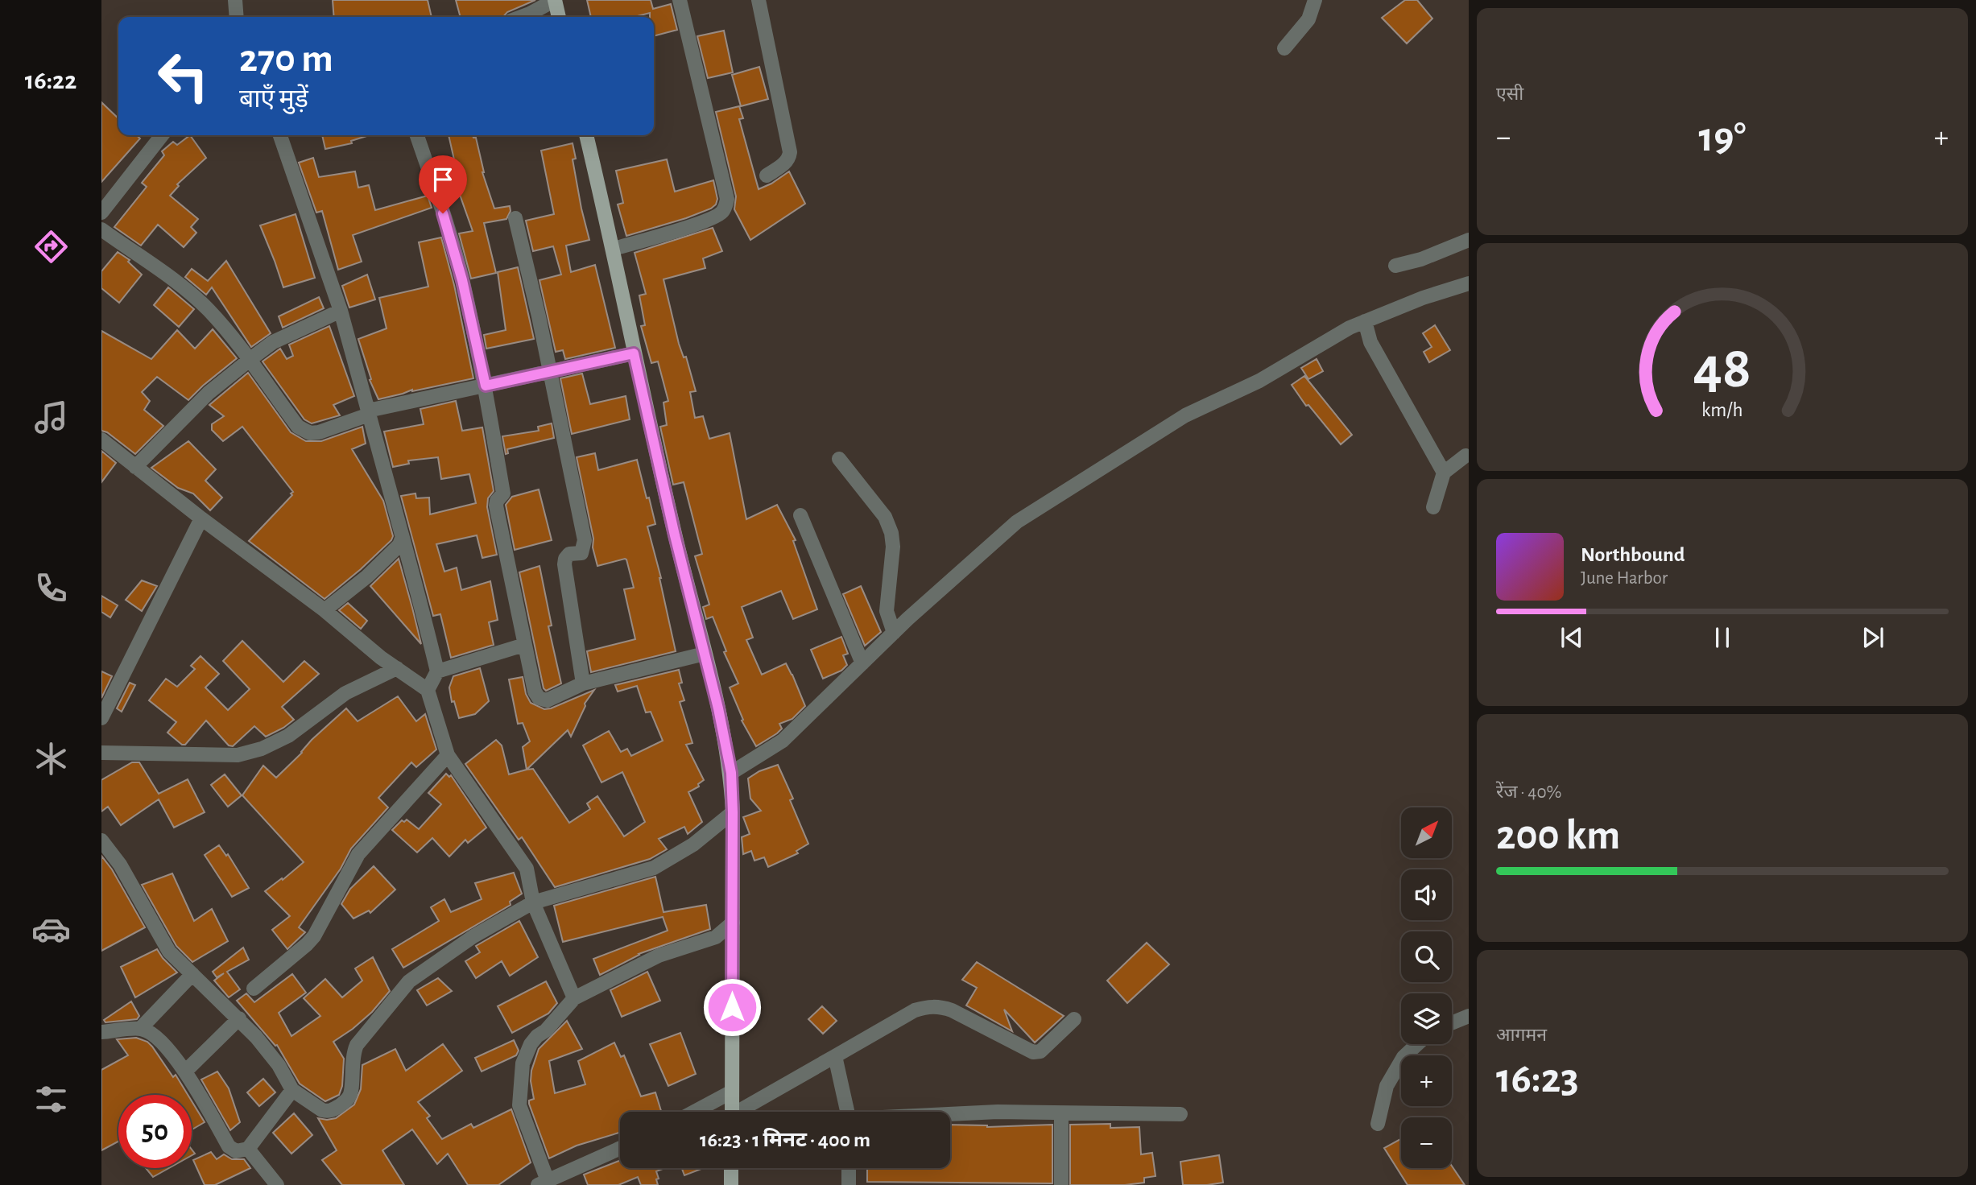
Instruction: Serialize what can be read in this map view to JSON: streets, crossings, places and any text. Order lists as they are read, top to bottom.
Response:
{
  "north": "top right",
  "page": {
    "tabs": "16:22",
    "tile": [
      "एसी",
      ["रेंज · 40%", "200 km"],
      ["आगमन", "16:23"]
    ],
    "turn": ["270 m", "बाएँ मुड़ें"],
    "heat": ["−", "19°", "+"],
    "song": ["Northbound", "June Harbor"],
    "map_buttons": ["+", "−"],
    "limit": "50",
    "trip": "16:23 · 1 मिनट · 400 m",
    "gauge": ["48", "km/h"]
  }
}
